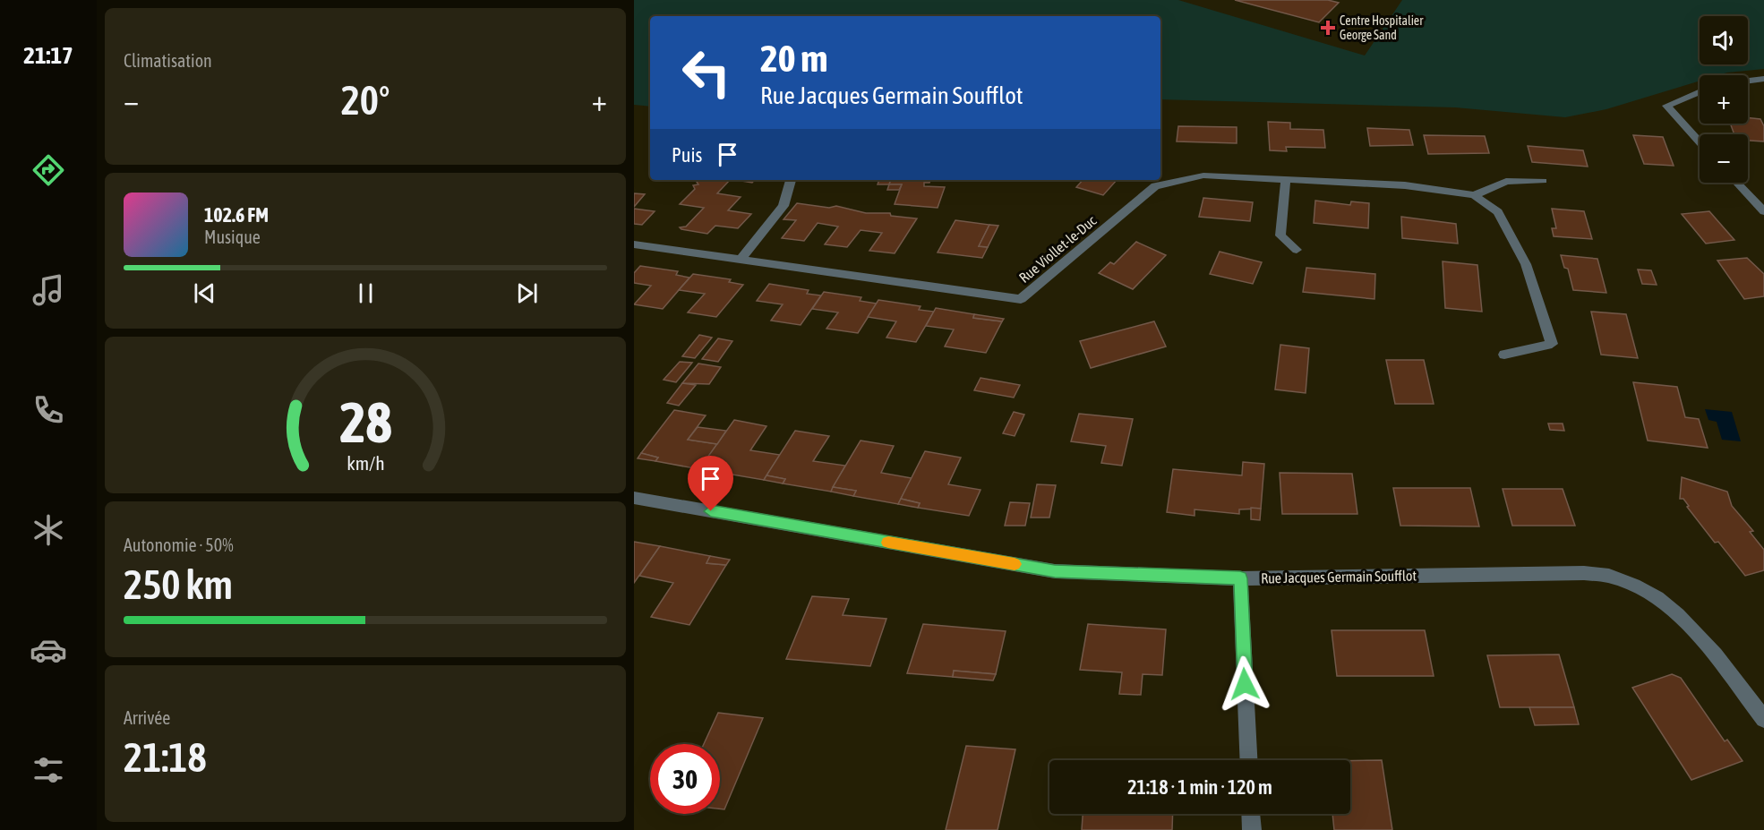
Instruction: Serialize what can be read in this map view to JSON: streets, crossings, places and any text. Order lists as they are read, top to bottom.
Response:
{
  "streets": {
    "street": ["Rue Viollet-le-Duc", "Rue Jacques Germain Soufflot"]
  },
  "places": {
    "health": ["Centre Hospitalier George Sand"]
  },
  "page": {
    "tabs": "21:17",
    "tile": [
      "Climatisation",
      ["Autonomie · 50%", "250 km"],
      ["Arrivée", "21:18"]
    ],
    "map_buttons": ["+", "−"],
    "turn": ["20 m", "Rue Jacques Germain Soufflot"],
    "heat": ["−", "20°", "+"],
    "then": "Puis",
    "song": ["102.6 FM", "Musique"],
    "limit": "30",
    "trip": "21:18 · 1 min · 120 m",
    "gauge": ["28", "km/h"]
  }
}
